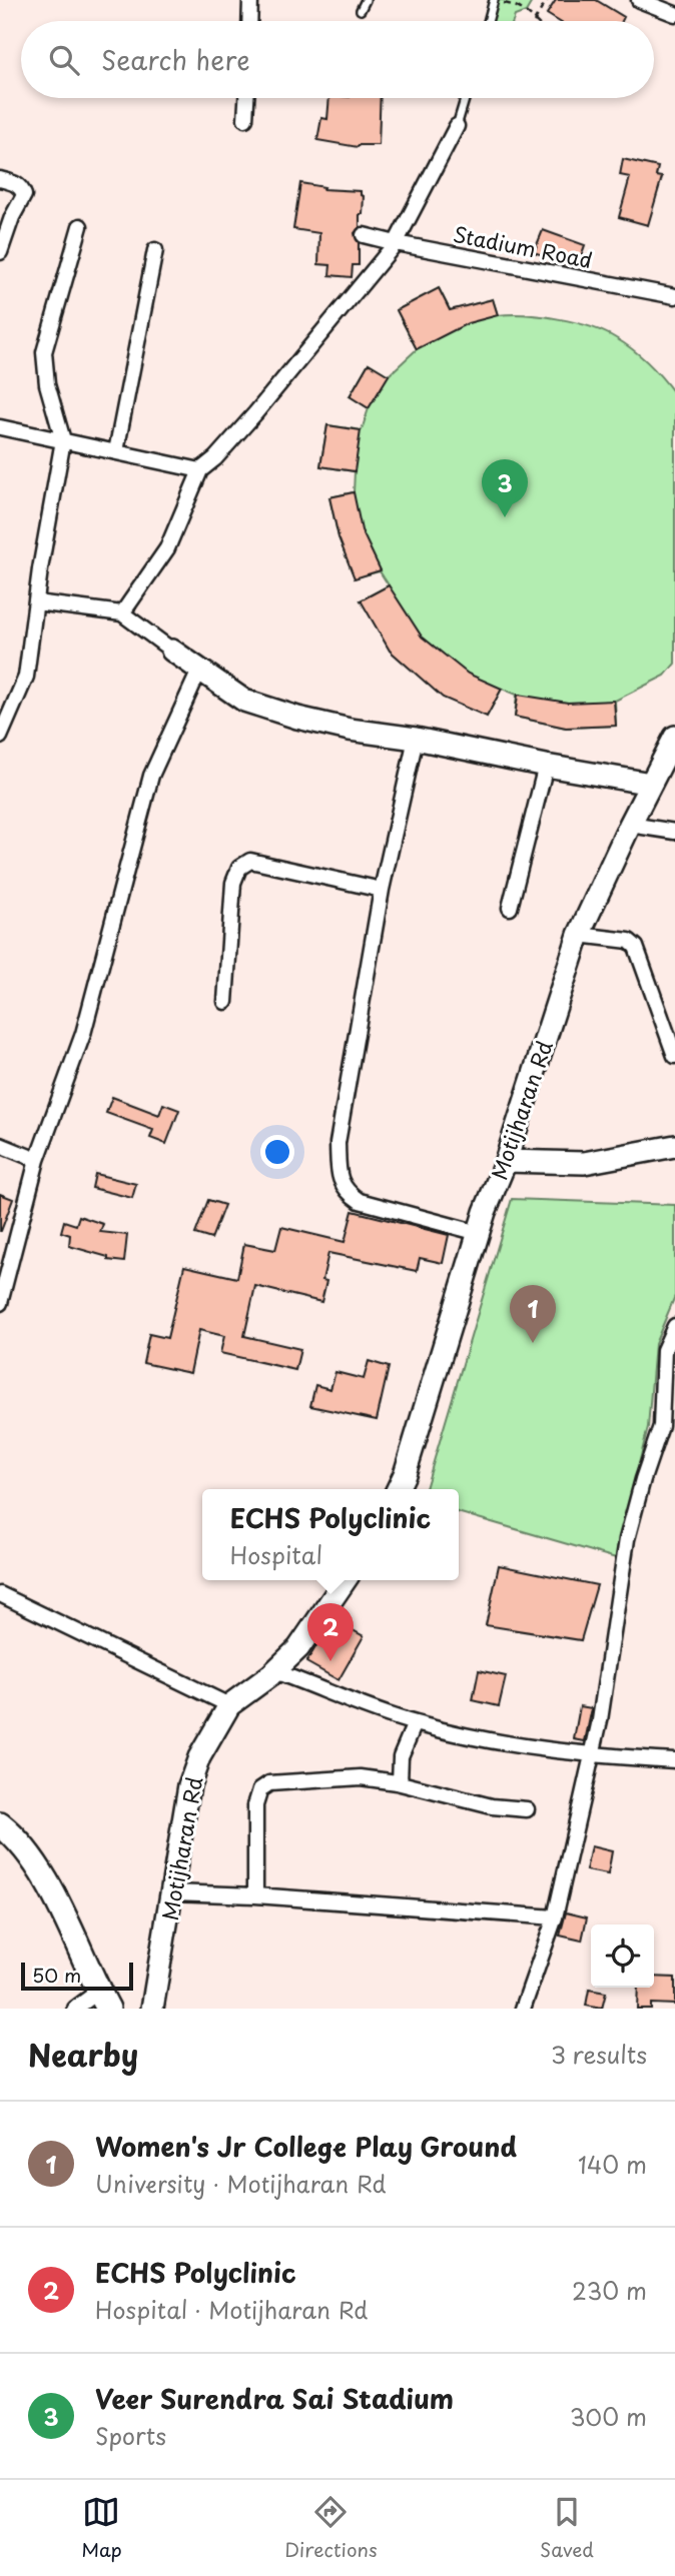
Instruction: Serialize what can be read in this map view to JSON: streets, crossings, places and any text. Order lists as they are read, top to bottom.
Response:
{
  "streets": {
    "main road": ["Motijharan Rd"],
    "street": ["Stadium Road"]
  },
  "scale_bar": "50 m",
  "page": {
    "search": "Search here",
    "pins": ["3", "1", "2"],
    "popup": ["ECHS Polyclinic", "Hospital"],
    "scale": "50 m",
    "heading": ["Nearby", "3 results"],
    "list": [
      {
        "mark": "1",
        "name": "Women's Jr College Play Ground",
        "note": "University · Motijharan Rd",
        "value": "140 m"
      },
      {
        "mark": "2",
        "name": "ECHS Polyclinic",
        "note": "Hospital · Motijharan Rd",
        "value": "230 m"
      },
      {
        "mark": "3",
        "name": "Veer Surendra Sai Stadium",
        "note": "Sports",
        "value": "300 m"
      }
    ],
    "nav": ["Map", "Directions", "Saved"]
  }
}
